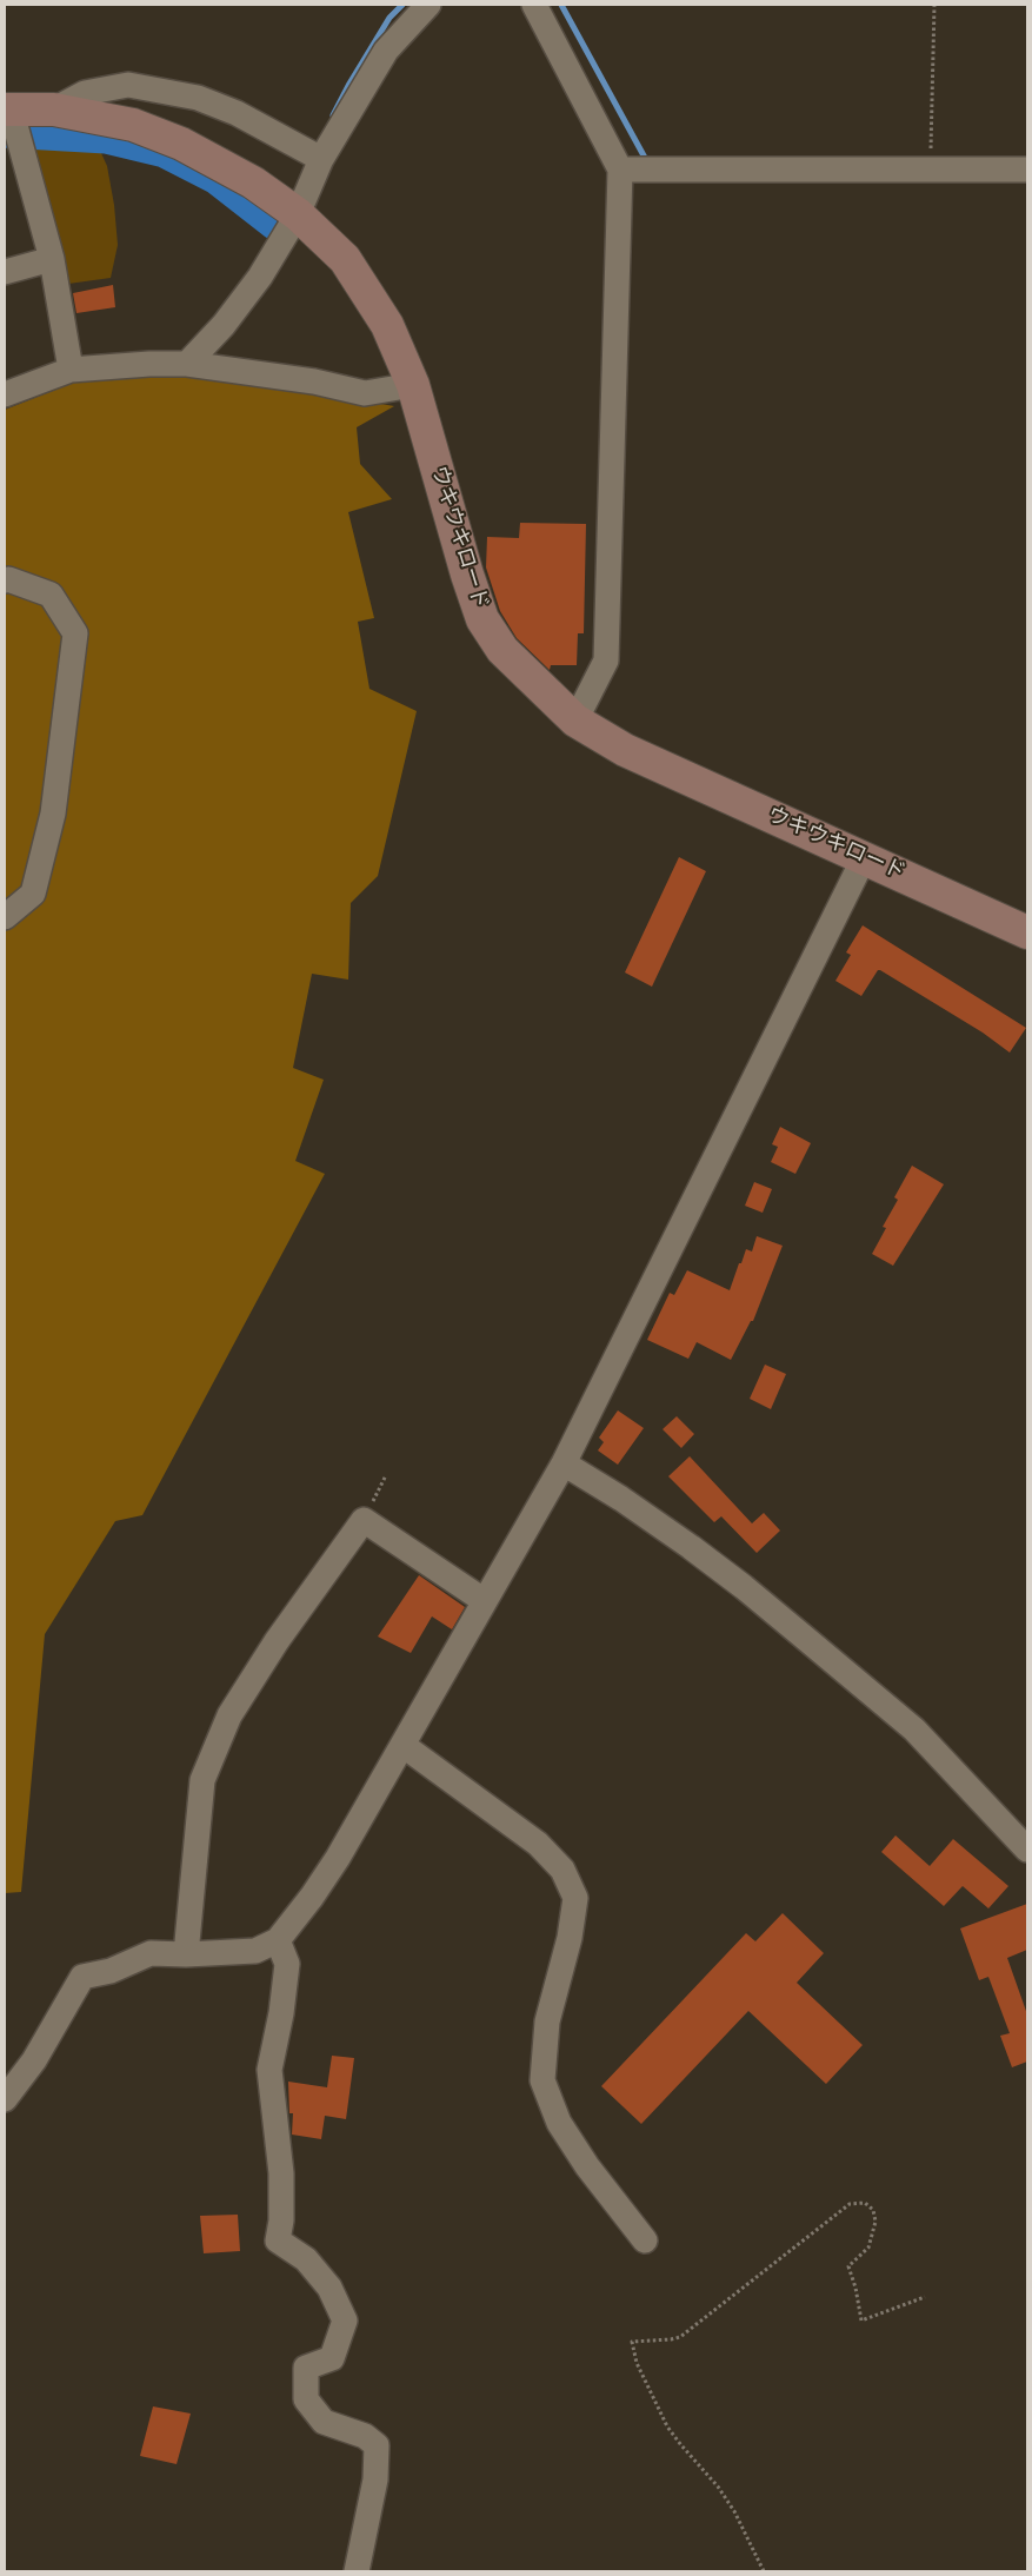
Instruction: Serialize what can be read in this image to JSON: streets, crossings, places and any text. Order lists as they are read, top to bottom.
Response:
{
  "streets": {
    "street": ["ウキウキロード"]
  }
}
